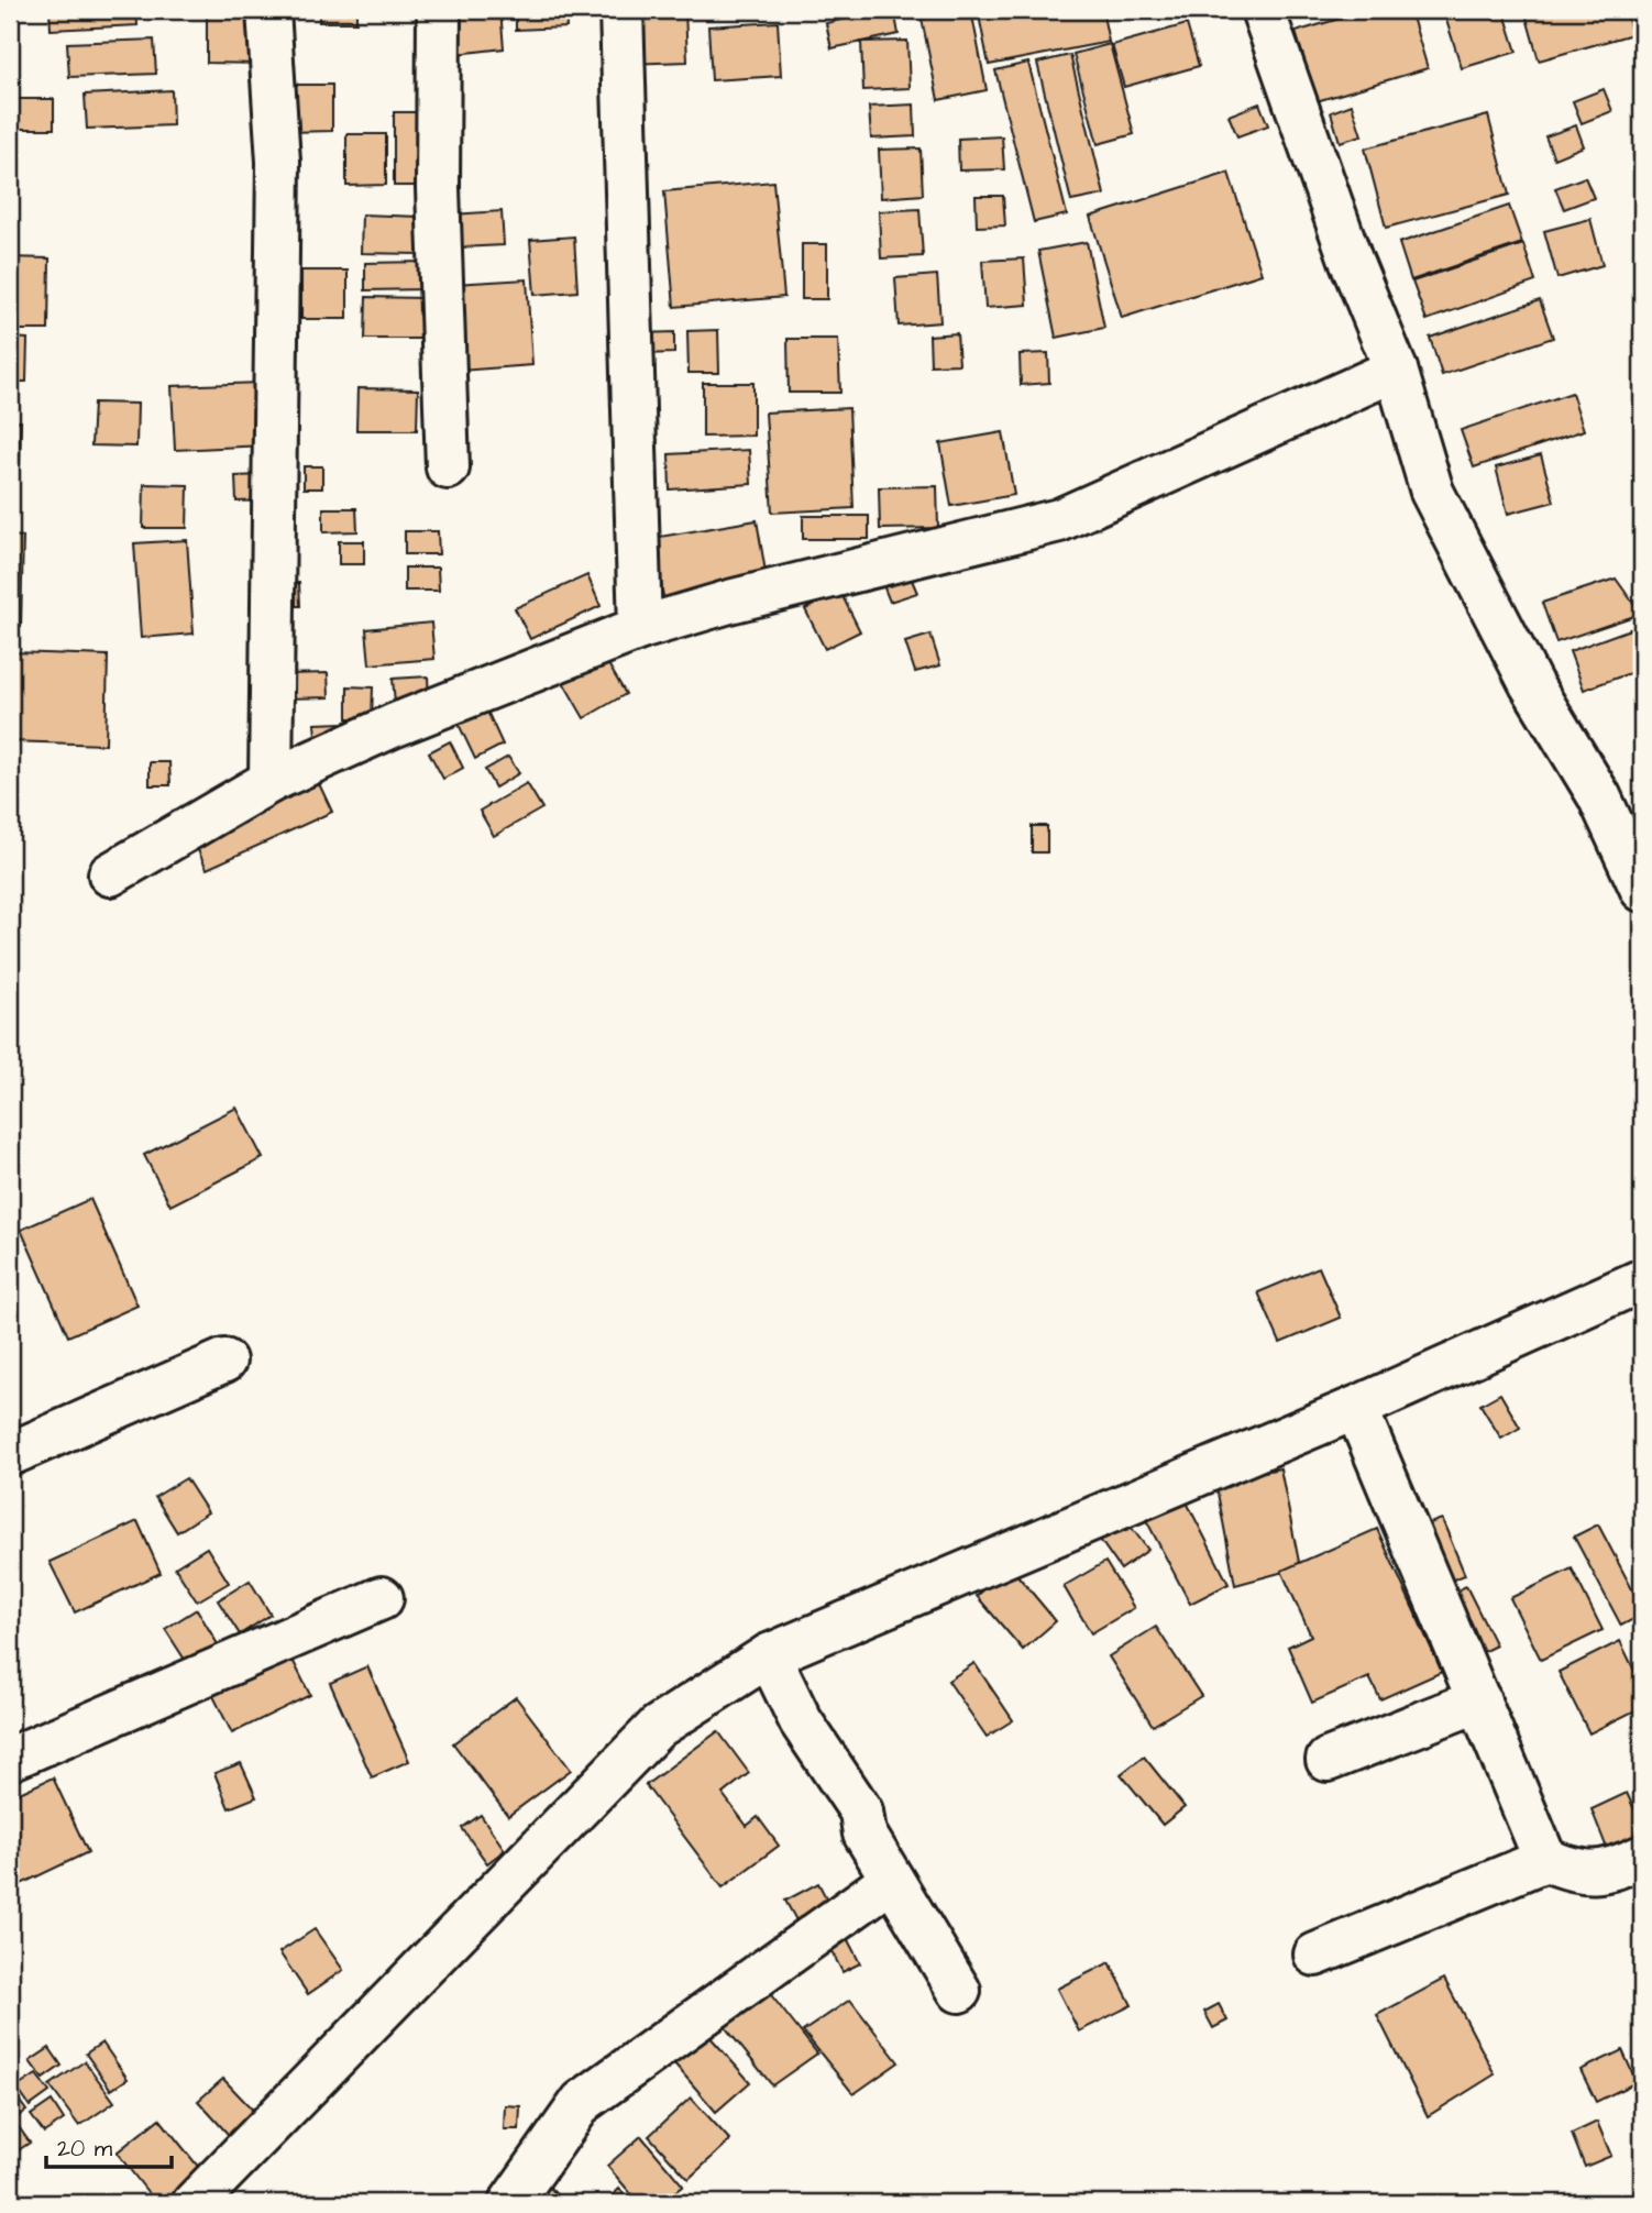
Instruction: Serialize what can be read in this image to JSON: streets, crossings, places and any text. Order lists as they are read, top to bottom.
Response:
{
  "scale_bar": "20 m"
}
